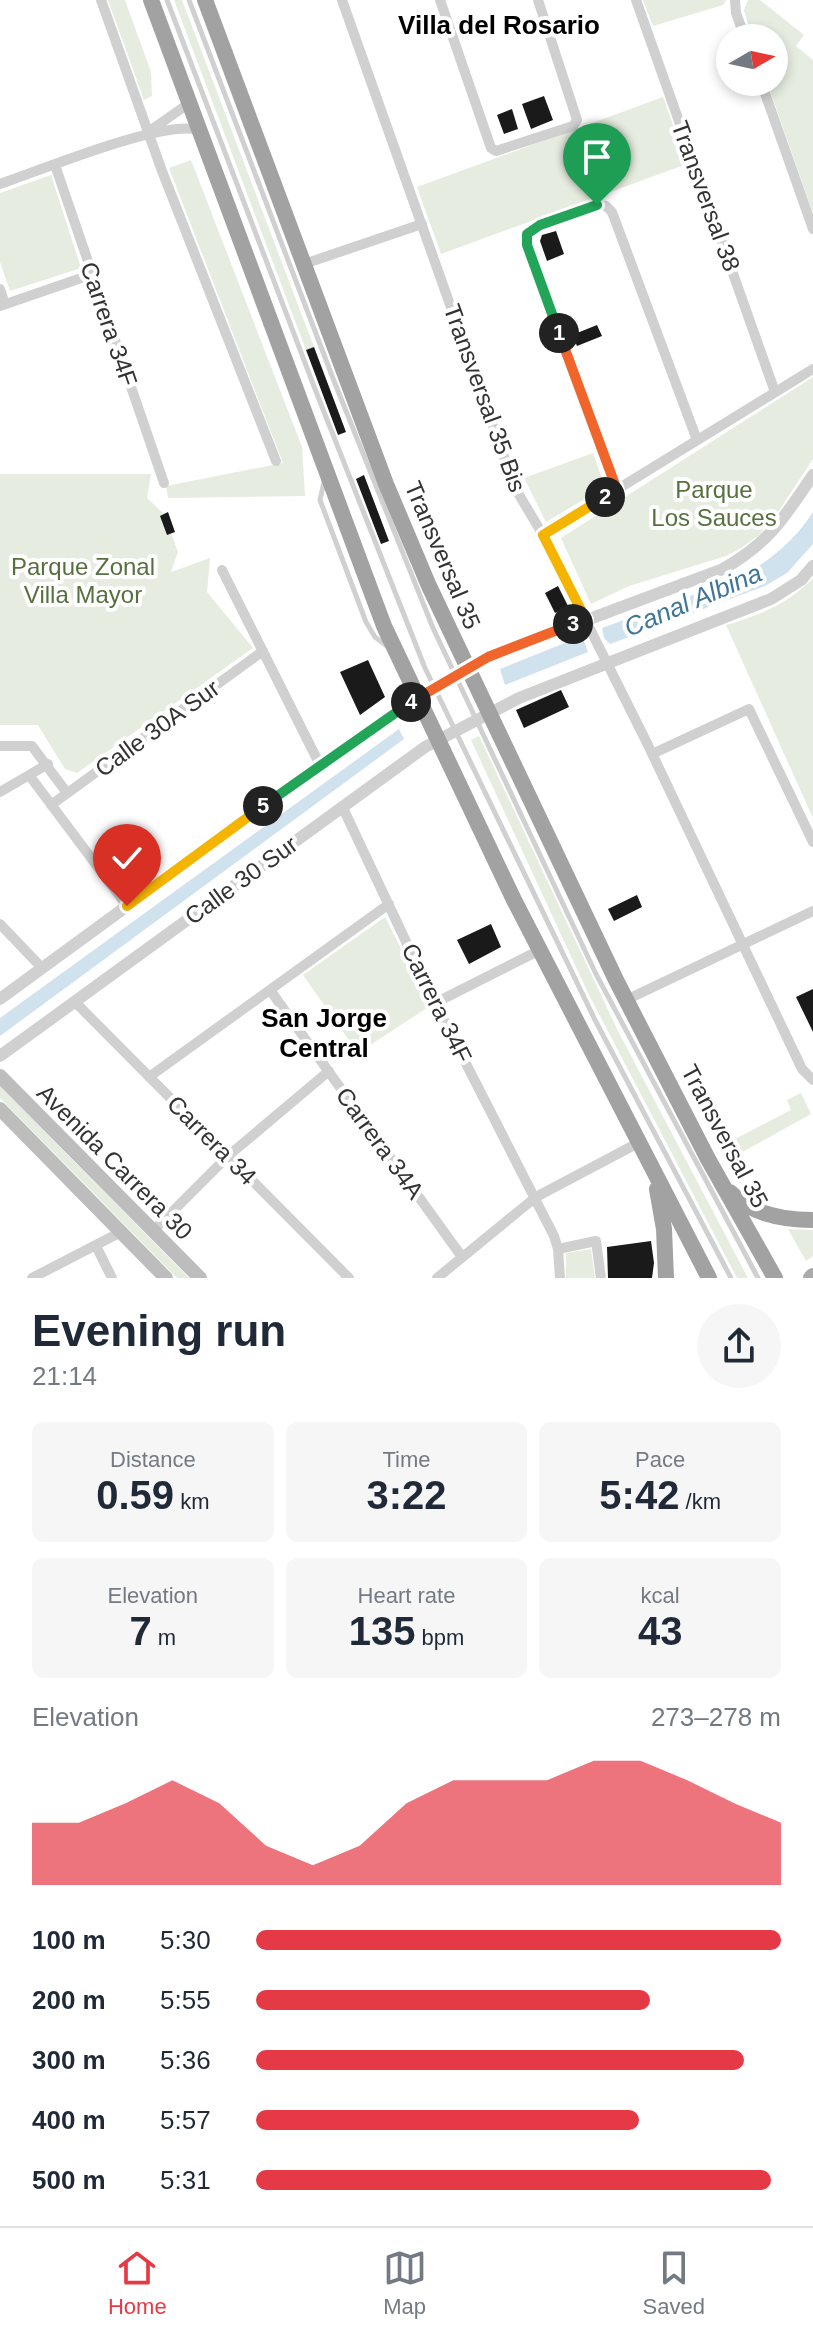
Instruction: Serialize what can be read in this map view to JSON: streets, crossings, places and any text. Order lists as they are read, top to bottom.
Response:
{
  "streets": {
    "highway": ["Transversal 35"],
    "main road": ["Avenida Carrera 30"],
    "street": [
      "Transversal 38",
      "Carrera 34F",
      "Transversal 35 Bis",
      "Calle 30A Sur",
      "Calle 30 Sur",
      "Carrera 34",
      "Carrera 34A"
    ]
  },
  "crossings": [
    ["Carrera 34F", "Calle 30 Sur"],
    ["Transversal 35 Bis", "Calle 30 Sur"],
    ["Transversal 35", "Calle 30 Sur"],
    ["Calle 30 Sur", "Carrera 34"]
  ],
  "districts": ["Villa del Rosario", "San Jorge Central"],
  "water": ["Canal Albina"],
  "parks": ["Parque Los Sauces", "Parque Zonal Villa Mayor"],
  "north": "right",
  "page": {
    "pins": [
      "1",
      "2",
      "3",
      "4",
      "5"
    ],
    "heading": ["Evening run", "21:14"],
    "stats": [
      ["Distance", "0.59 km"],
      ["Time", "3:22"],
      ["Pace", "5:42 /km"],
      ["Elevation", "7 m"],
      ["Heart rate", "135 bpm"],
      ["kcal", "43"]
    ],
    "chart": ["Elevation", "273–278 m"],
    "list": [
      {
        "name": "100 m",
        "note": "5:30"
      },
      {
        "name": "200 m",
        "note": "5:55"
      },
      {
        "name": "300 m",
        "note": "5:36"
      },
      {
        "name": "400 m",
        "note": "5:57"
      },
      {
        "name": "500 m",
        "note": "5:31"
      }
    ],
    "tabs": ["Home", "Map", "Saved"]
  }
}
